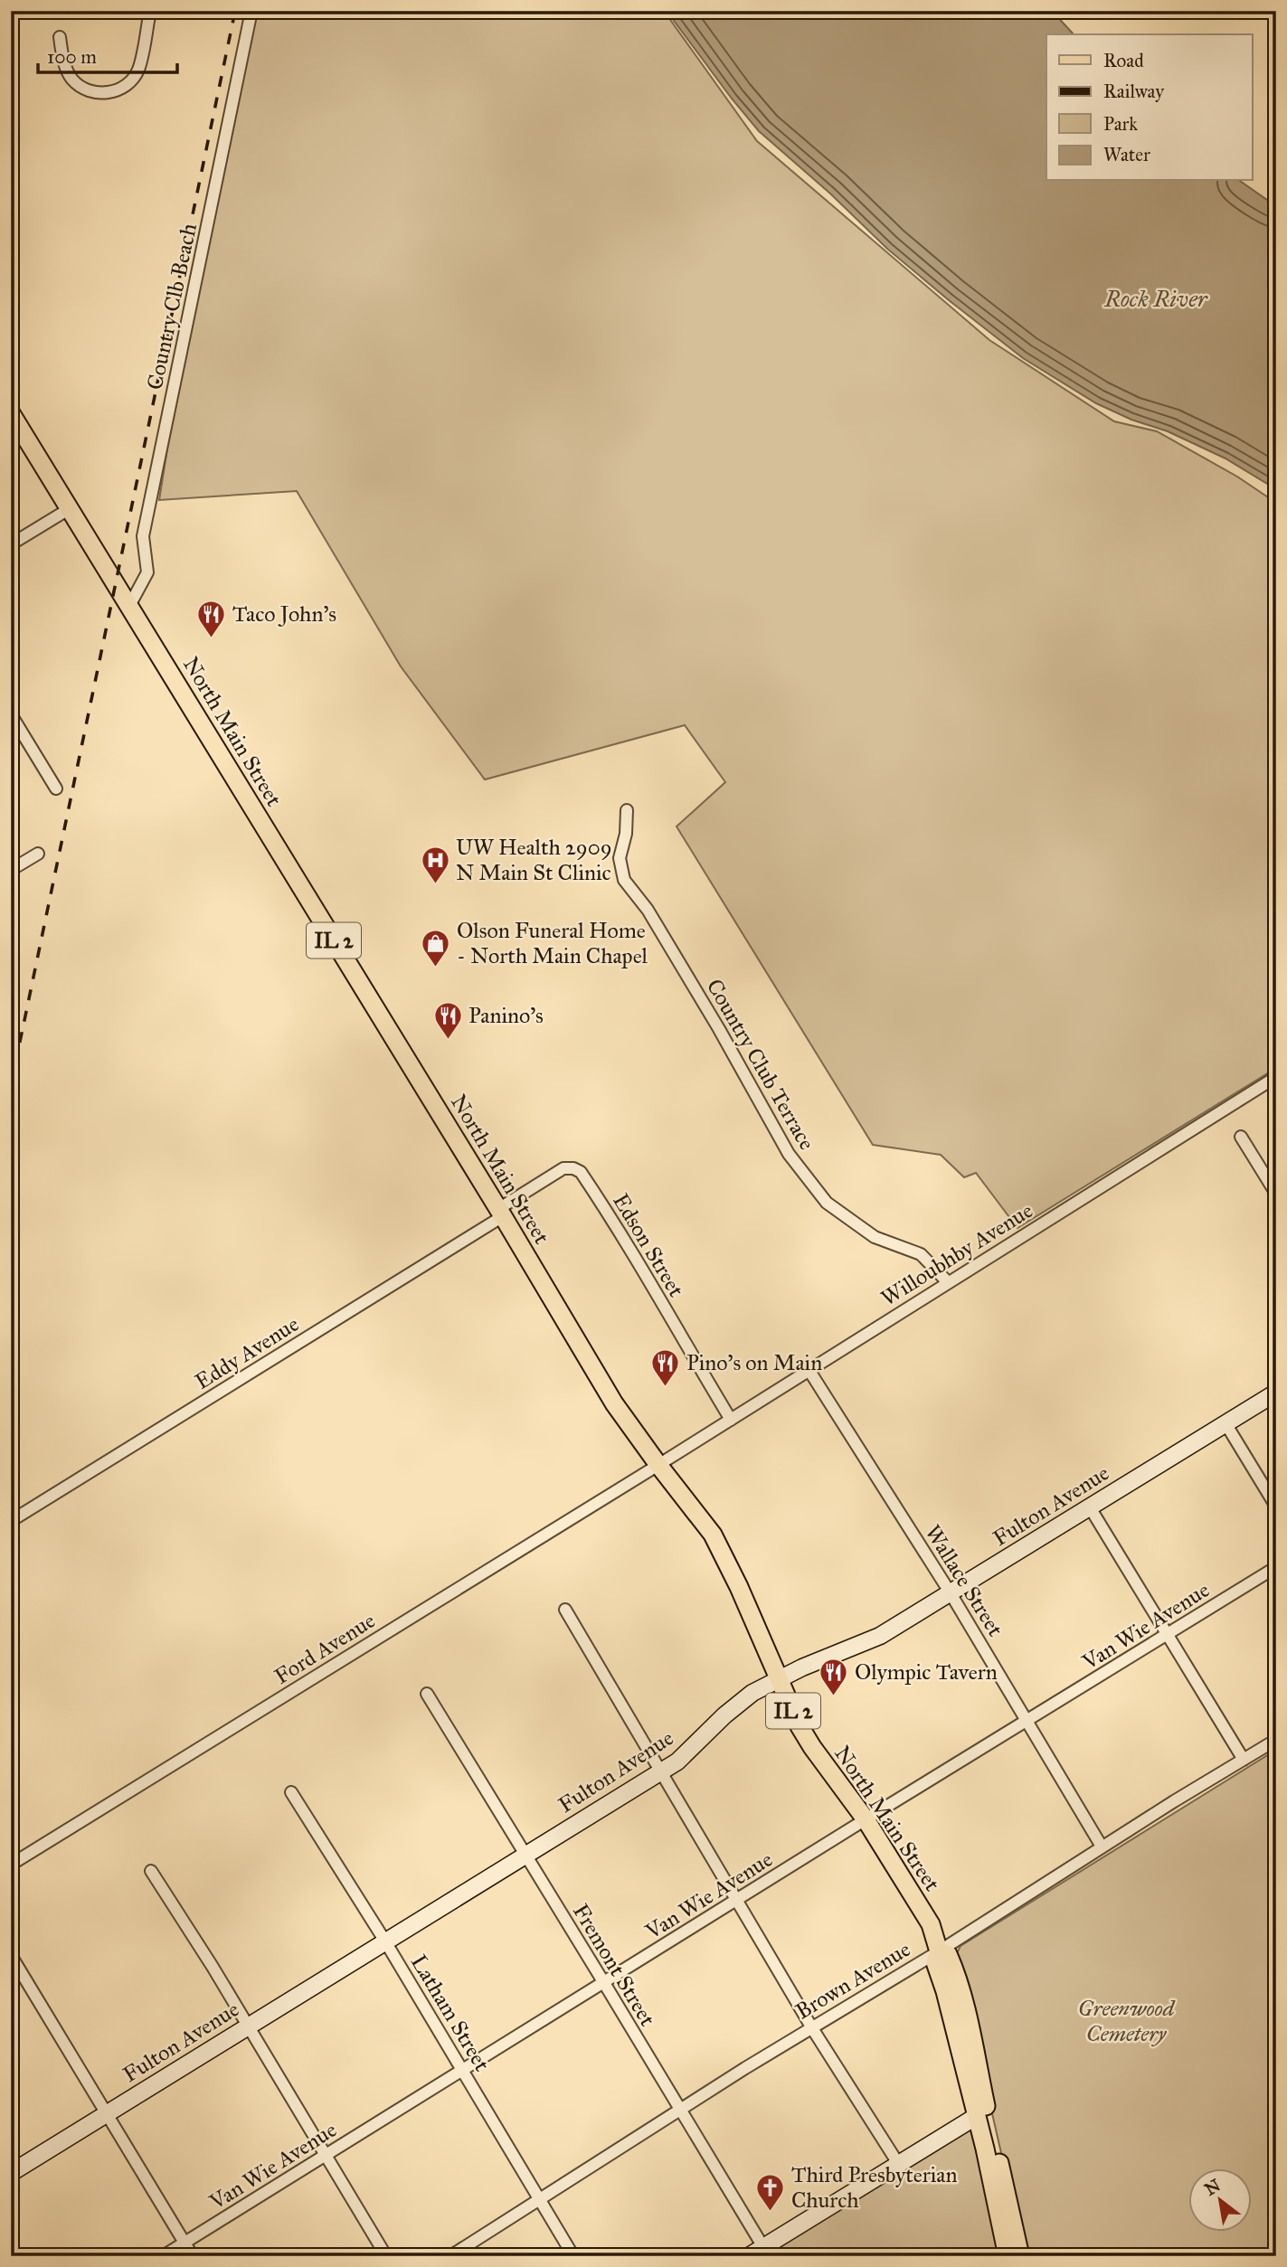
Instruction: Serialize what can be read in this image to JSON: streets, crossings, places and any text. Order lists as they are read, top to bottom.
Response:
{
  "streets": {
    "main road": ["North Main Street", "IL 2"],
    "street": [
      "Country Clb Beach",
      "Country Club Terrace",
      "Edson Street",
      "Willoubhby Avenue",
      "Eddy Avenue",
      "Fulton Avenue",
      "Wallace Street",
      "Van Wie Avenue",
      "Ford Avenue",
      "Fremont Street",
      "Brown Avenue",
      "Latham Street"
    ]
  },
  "crossings": [
    ["Country Clb Beach", "North Main Street"],
    ["North Main Street", "Edson Street"],
    ["North Main Street", "Willoubhby Avenue"],
    ["North Main Street", "Eddy Avenue"],
    ["North Main Street", "Fulton Avenue"],
    ["North Main Street", "Van Wie Avenue"],
    ["North Main Street", "Ford Avenue"],
    ["North Main Street", "Brown Avenue"],
    ["Country Club Terrace", "Willoubhby Avenue"],
    ["Edson Street", "Willoubhby Avenue"],
    ["Edson Street", "Eddy Avenue"],
    ["Willoubhby Avenue", "Wallace Street"],
    ["Willoubhby Avenue", "Ford Avenue"],
    ["Fulton Avenue", "Wallace Street"],
    ["Fulton Avenue", "Fremont Street"],
    ["Fulton Avenue", "Latham Street"],
    ["Wallace Street", "Van Wie Avenue"],
    ["Wallace Street", "Brown Avenue"],
    ["Van Wie Avenue", "Fremont Street"],
    ["Van Wie Avenue", "Latham Street"],
    ["Fremont Street", "Brown Avenue"],
    ["Brown Avenue", "Latham Street"]
  ],
  "water": ["Rock River"],
  "parks": ["Greenwood Cemetery"],
  "places": {
    "restaurant": [
      "Taco John's",
      "Panino's",
      "Pino's on Main",
      "Olympic Tavern"
    ],
    "hospital": ["UW Health 2909 N Main St Clinic"],
    "shop": ["Olson Funeral Home - North Main Chapel"],
    "church": ["Third Presbyterian Church"]
  },
  "legend": [
    "Road",
    "Railway",
    "Park",
    "Water"
  ],
  "scale_bar": "100 m",
  "north": "top left"
}
